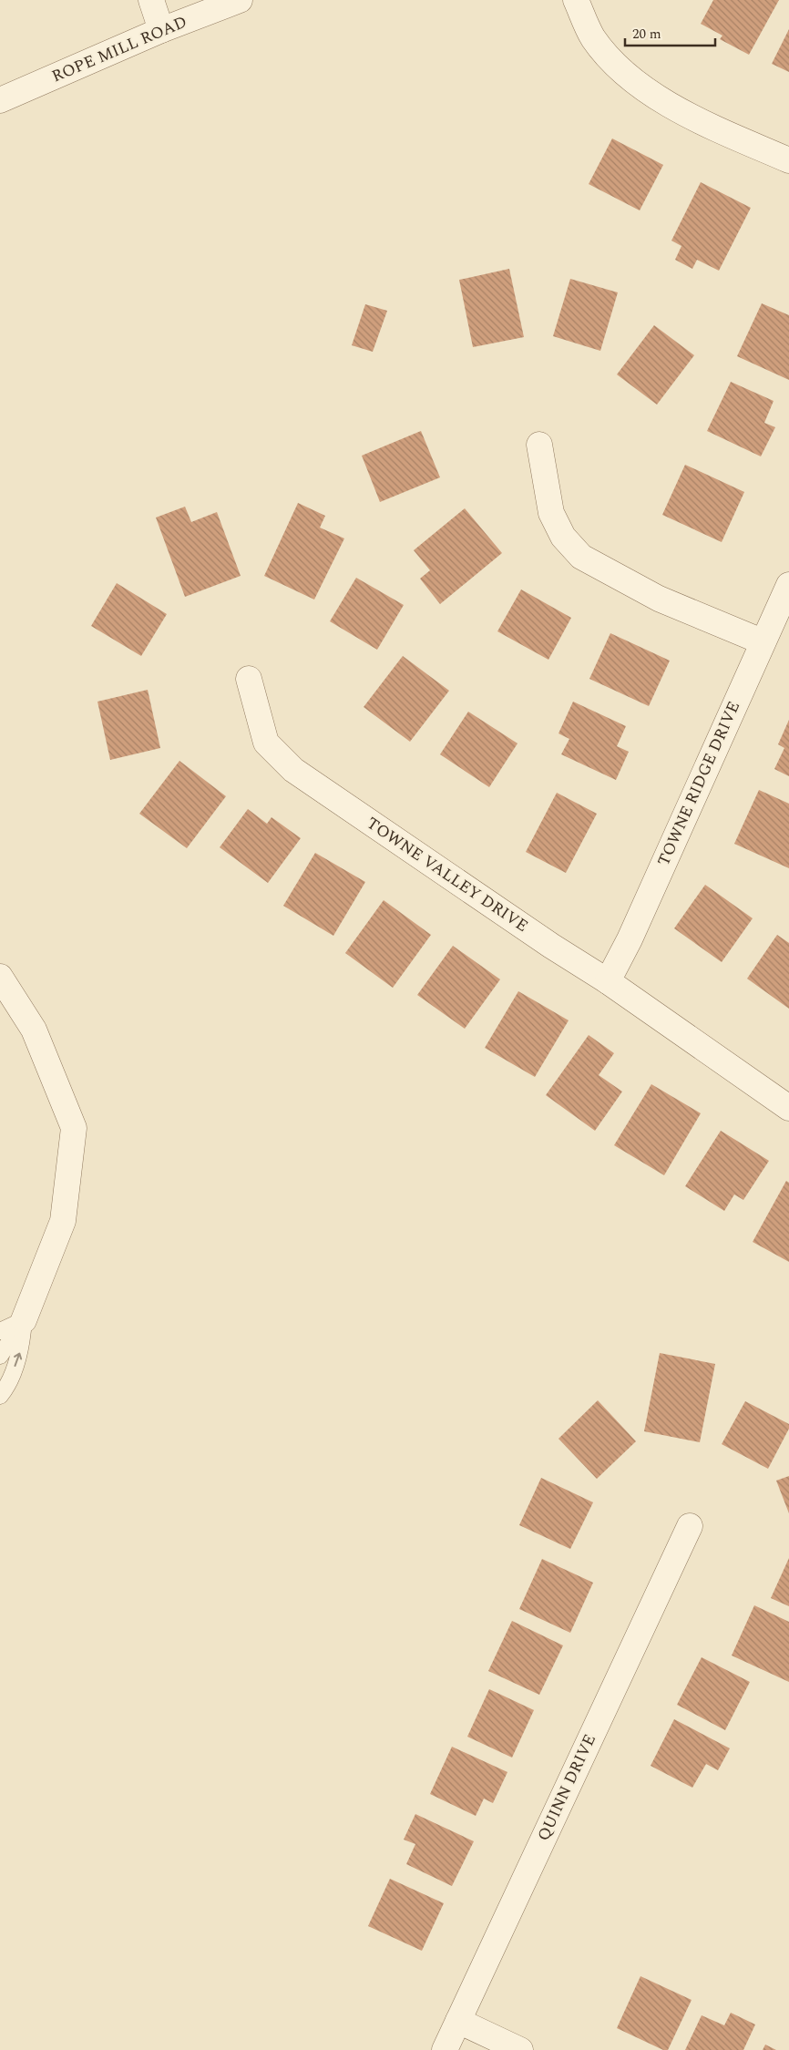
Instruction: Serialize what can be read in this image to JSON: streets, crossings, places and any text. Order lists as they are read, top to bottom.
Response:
{
  "streets": {
    "street": [
      "ROPE MILL ROAD",
      "TOWNE RIDGE DRIVE",
      "TOWNE VALLEY DRIVE",
      "QUINN DRIVE"
    ]
  },
  "crossings": [
    ["TOWNE RIDGE DRIVE", "TOWNE VALLEY DRIVE"]
  ],
  "scale_bar": "20 m"
}
